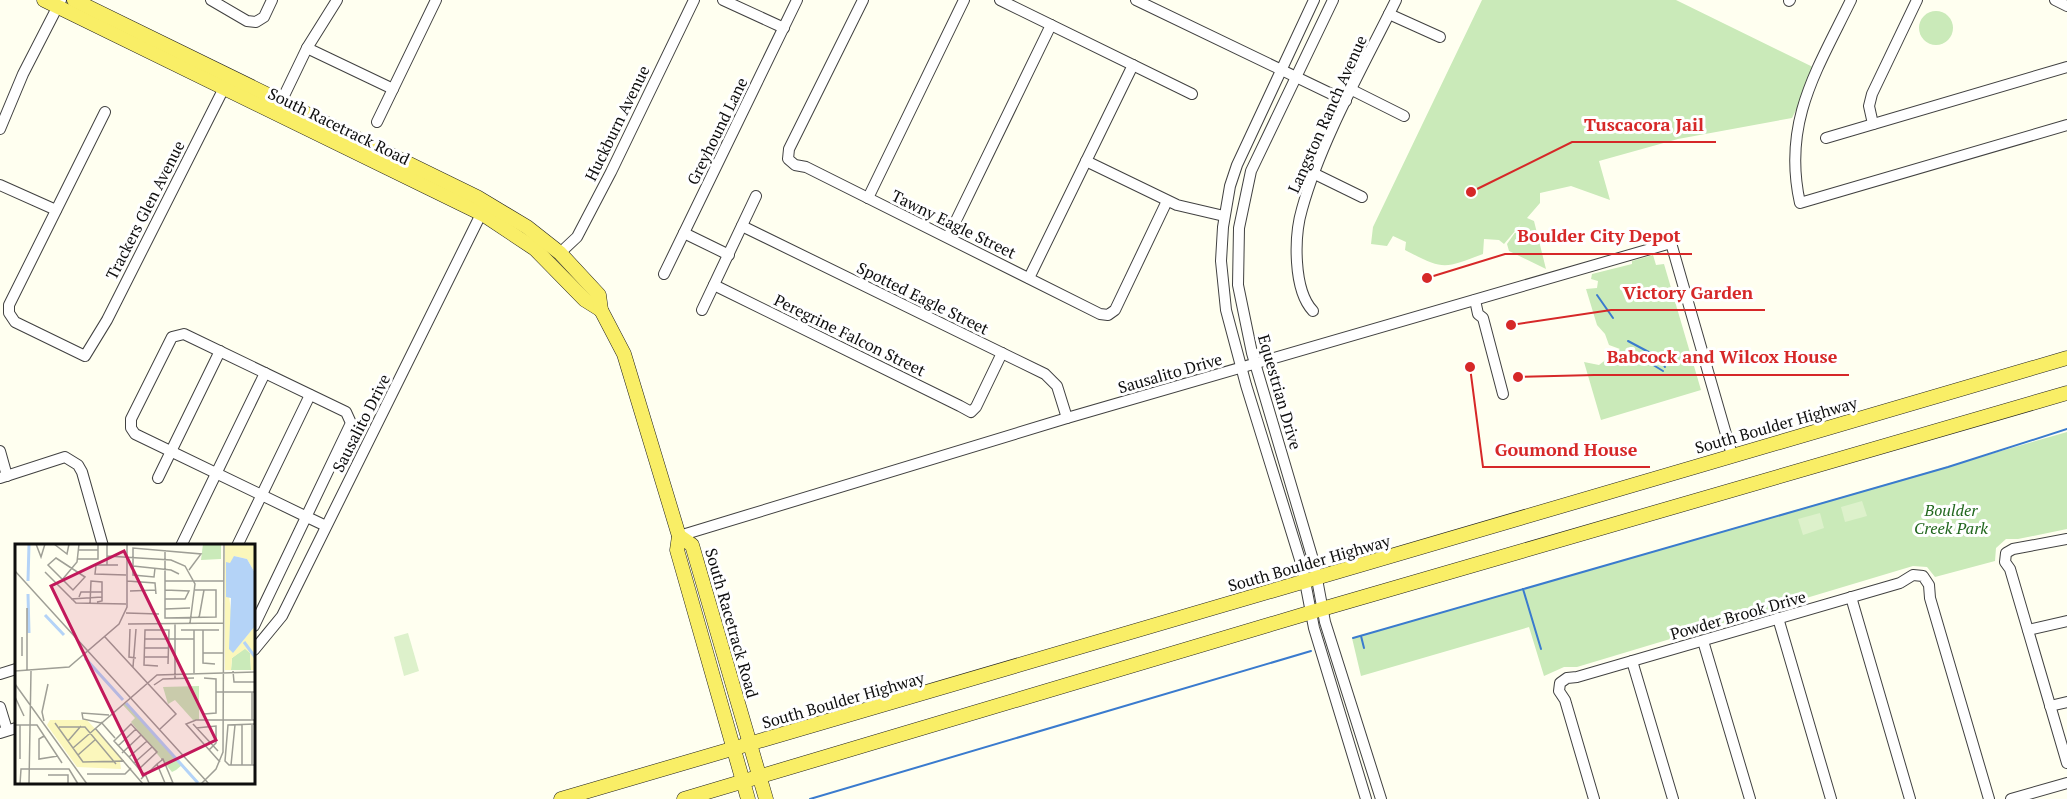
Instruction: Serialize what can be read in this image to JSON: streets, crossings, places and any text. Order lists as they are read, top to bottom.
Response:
{
  "streets": {
    "main road": ["South Racetrack Road", "South Boulder Highway"],
    "street": [
      "Langston Ranch Avenue",
      "Huckburn Avenue",
      "Greyhound Lane",
      "Trackers Glen Avenue",
      "Tawny Eagle Street",
      "Spotted Eagle Street",
      "Peregrine Falcon Street",
      "Sausalito Drive",
      "Equestrian Drive",
      "Powder Brook Drive"
    ]
  },
  "crossings": [
    ["Huckburn Avenue", "South Racetrack Road"],
    ["South Racetrack Road", "Trackers Glen Avenue"],
    ["South Racetrack Road", "Sausalito Drive"],
    ["South Racetrack Road", "South Boulder Highway"],
    ["Spotted Eagle Street", "Peregrine Falcon Street"],
    ["Spotted Eagle Street", "Sausalito Drive"],
    ["Sausalito Drive", "Equestrian Drive"],
    ["Sausalito Drive", "South Boulder Highway"],
    ["Equestrian Drive", "South Boulder Highway"]
  ],
  "parks": ["Boulder Creek Park"],
  "places": [
    "Tuscacora Jail",
    "Boulder City Depot",
    "Victory Garden",
    "Goumond House",
    "Babcock and Wilcox House"
  ]
}
